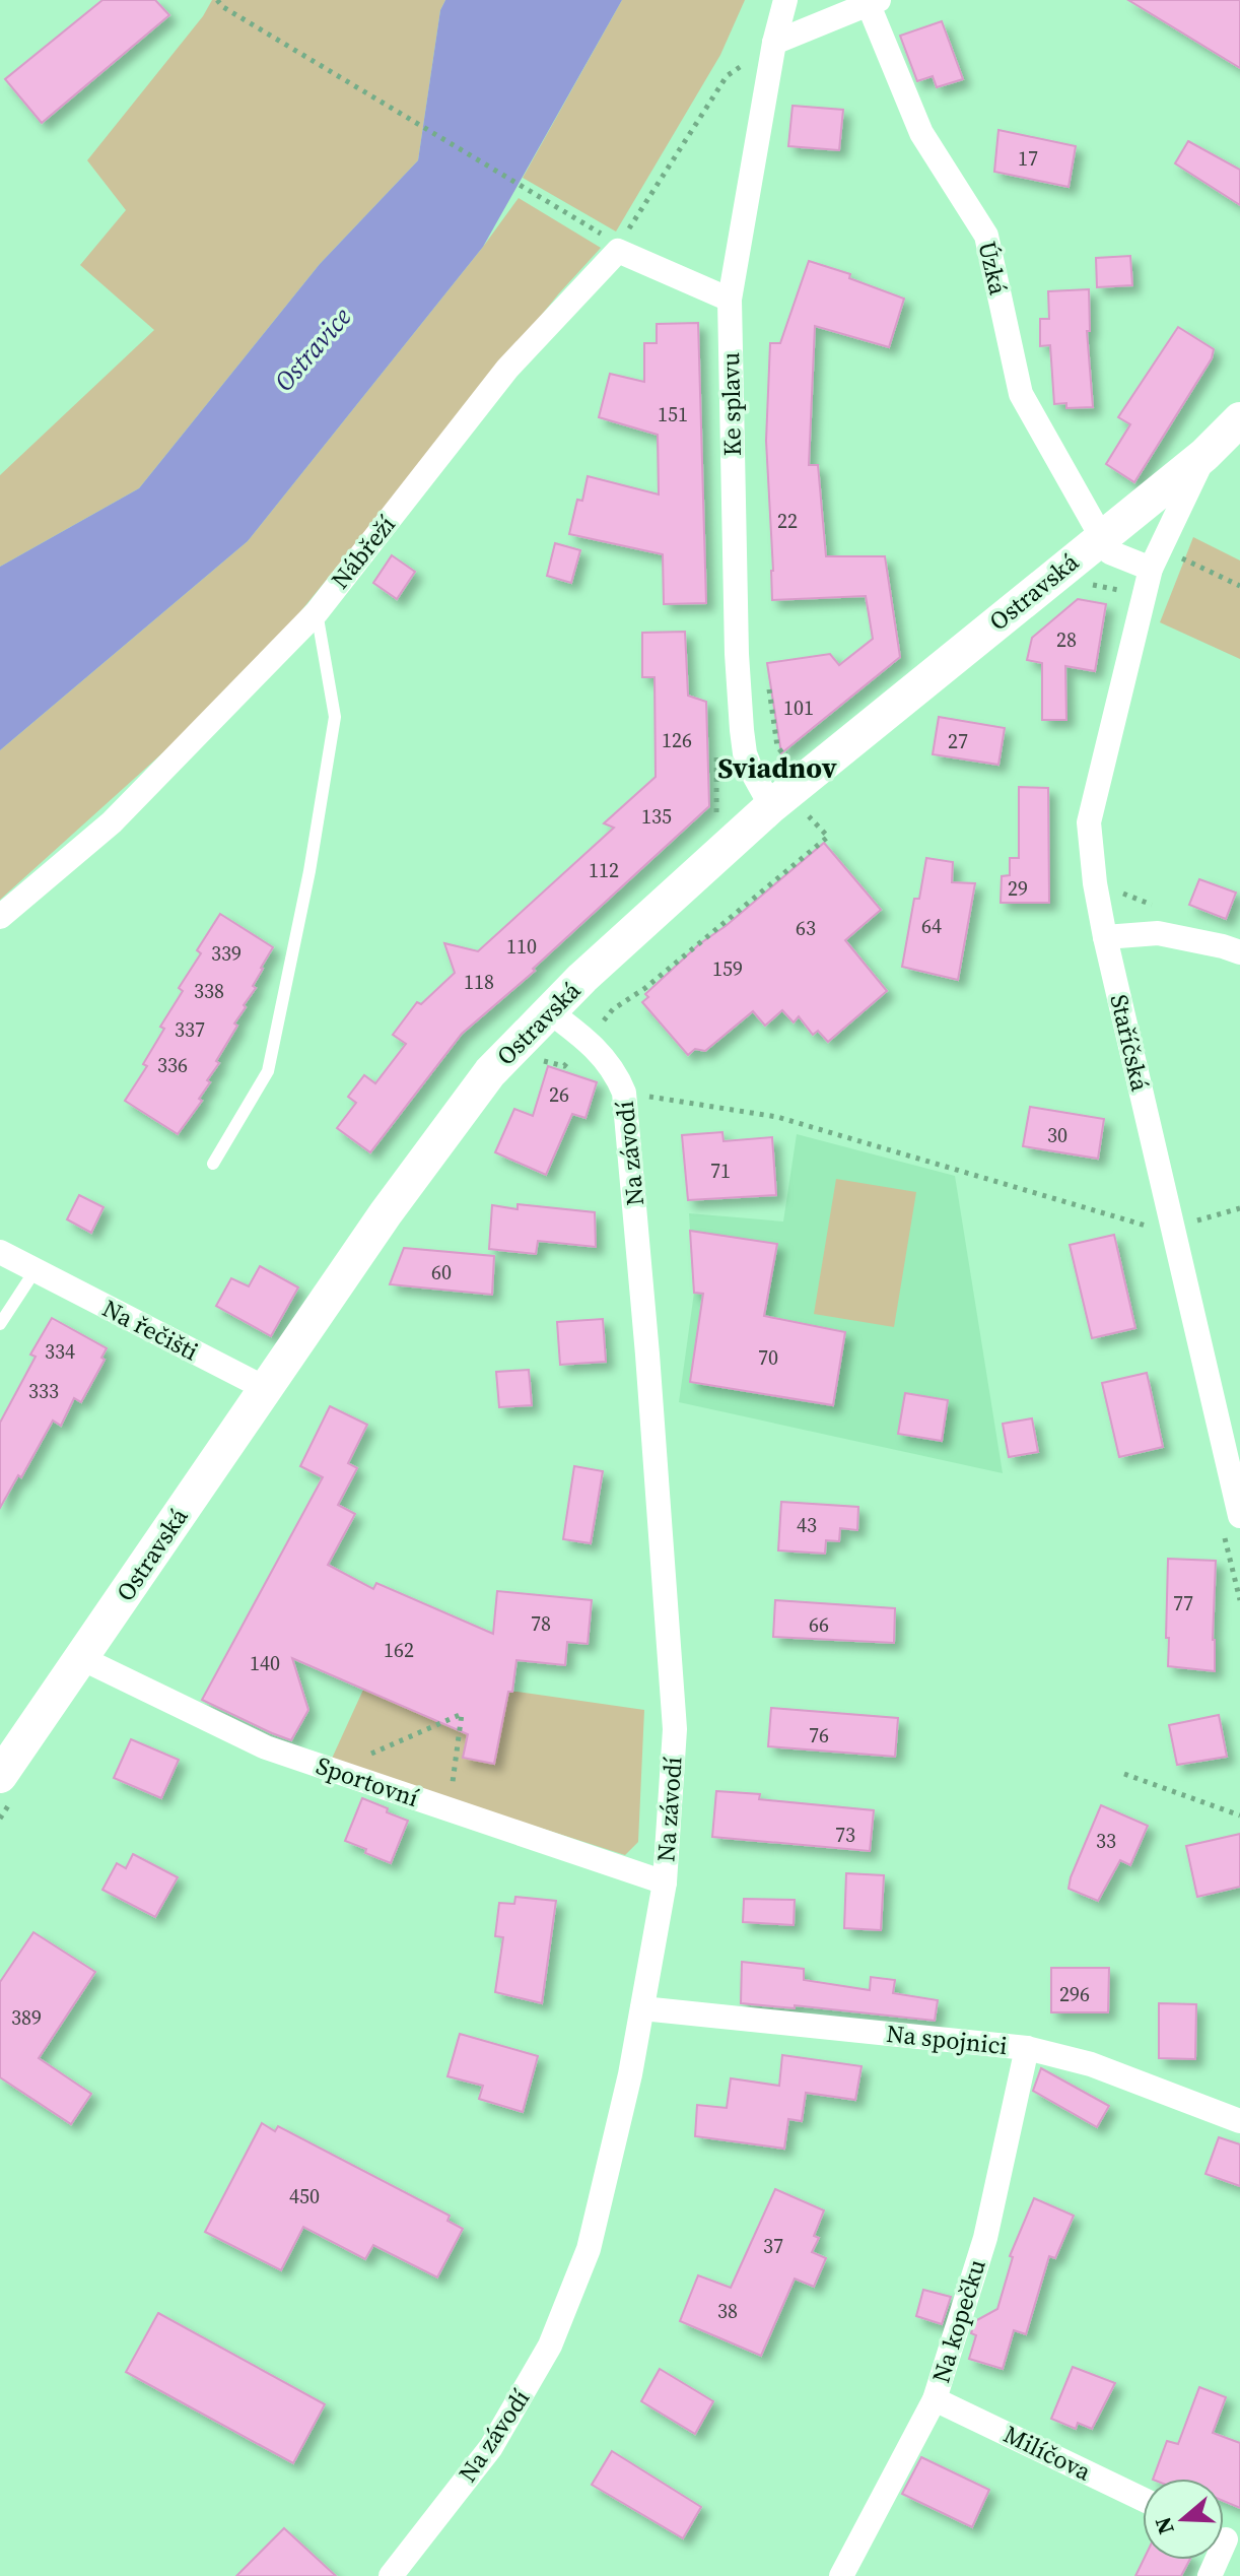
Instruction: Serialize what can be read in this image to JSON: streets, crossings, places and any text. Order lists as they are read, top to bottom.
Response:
{
  "streets": {
    "street": [
      "Úzká",
      "Ke splavu",
      "Nábřeží",
      "Ostravská",
      "Staříčská",
      "Na závodí",
      "Na řečišti",
      "Sportovní",
      "Na spojnici",
      "Na kopečku",
      "Milíčova"
    ]
  },
  "crossings": [
    ["Úzká", "Ke splavu"],
    ["Úzká", "Ostravská"],
    ["Ke splavu", "Nábřeží"],
    ["Ke splavu", "Ostravská"],
    ["Ostravská", "Staříčská"],
    ["Ostravská", "Na závodí"],
    ["Ostravská", "Na řečišti"],
    ["Ostravská", "Sportovní"],
    ["Na závodí", "Sportovní"],
    ["Na závodí", "Na spojnici"],
    ["Na spojnici", "Na kopečku"],
    ["Na kopečku", "Milíčova"]
  ],
  "districts": ["Sviadnov"],
  "water": ["Ostravice"],
  "house_numbers": [
    "17",
    "151",
    "22",
    "28",
    "101",
    "126",
    "27",
    "135",
    "112",
    "29",
    "64",
    "63",
    "110",
    "339",
    "159",
    "118",
    "338",
    "337",
    "336",
    "26",
    "30",
    "71",
    "60",
    "334",
    "70",
    "333",
    "43",
    "77",
    "78",
    "66",
    "162",
    "140",
    "76",
    "73",
    "33",
    "296",
    "389",
    "450",
    "37",
    "38"
  ],
  "north": "left"
}
